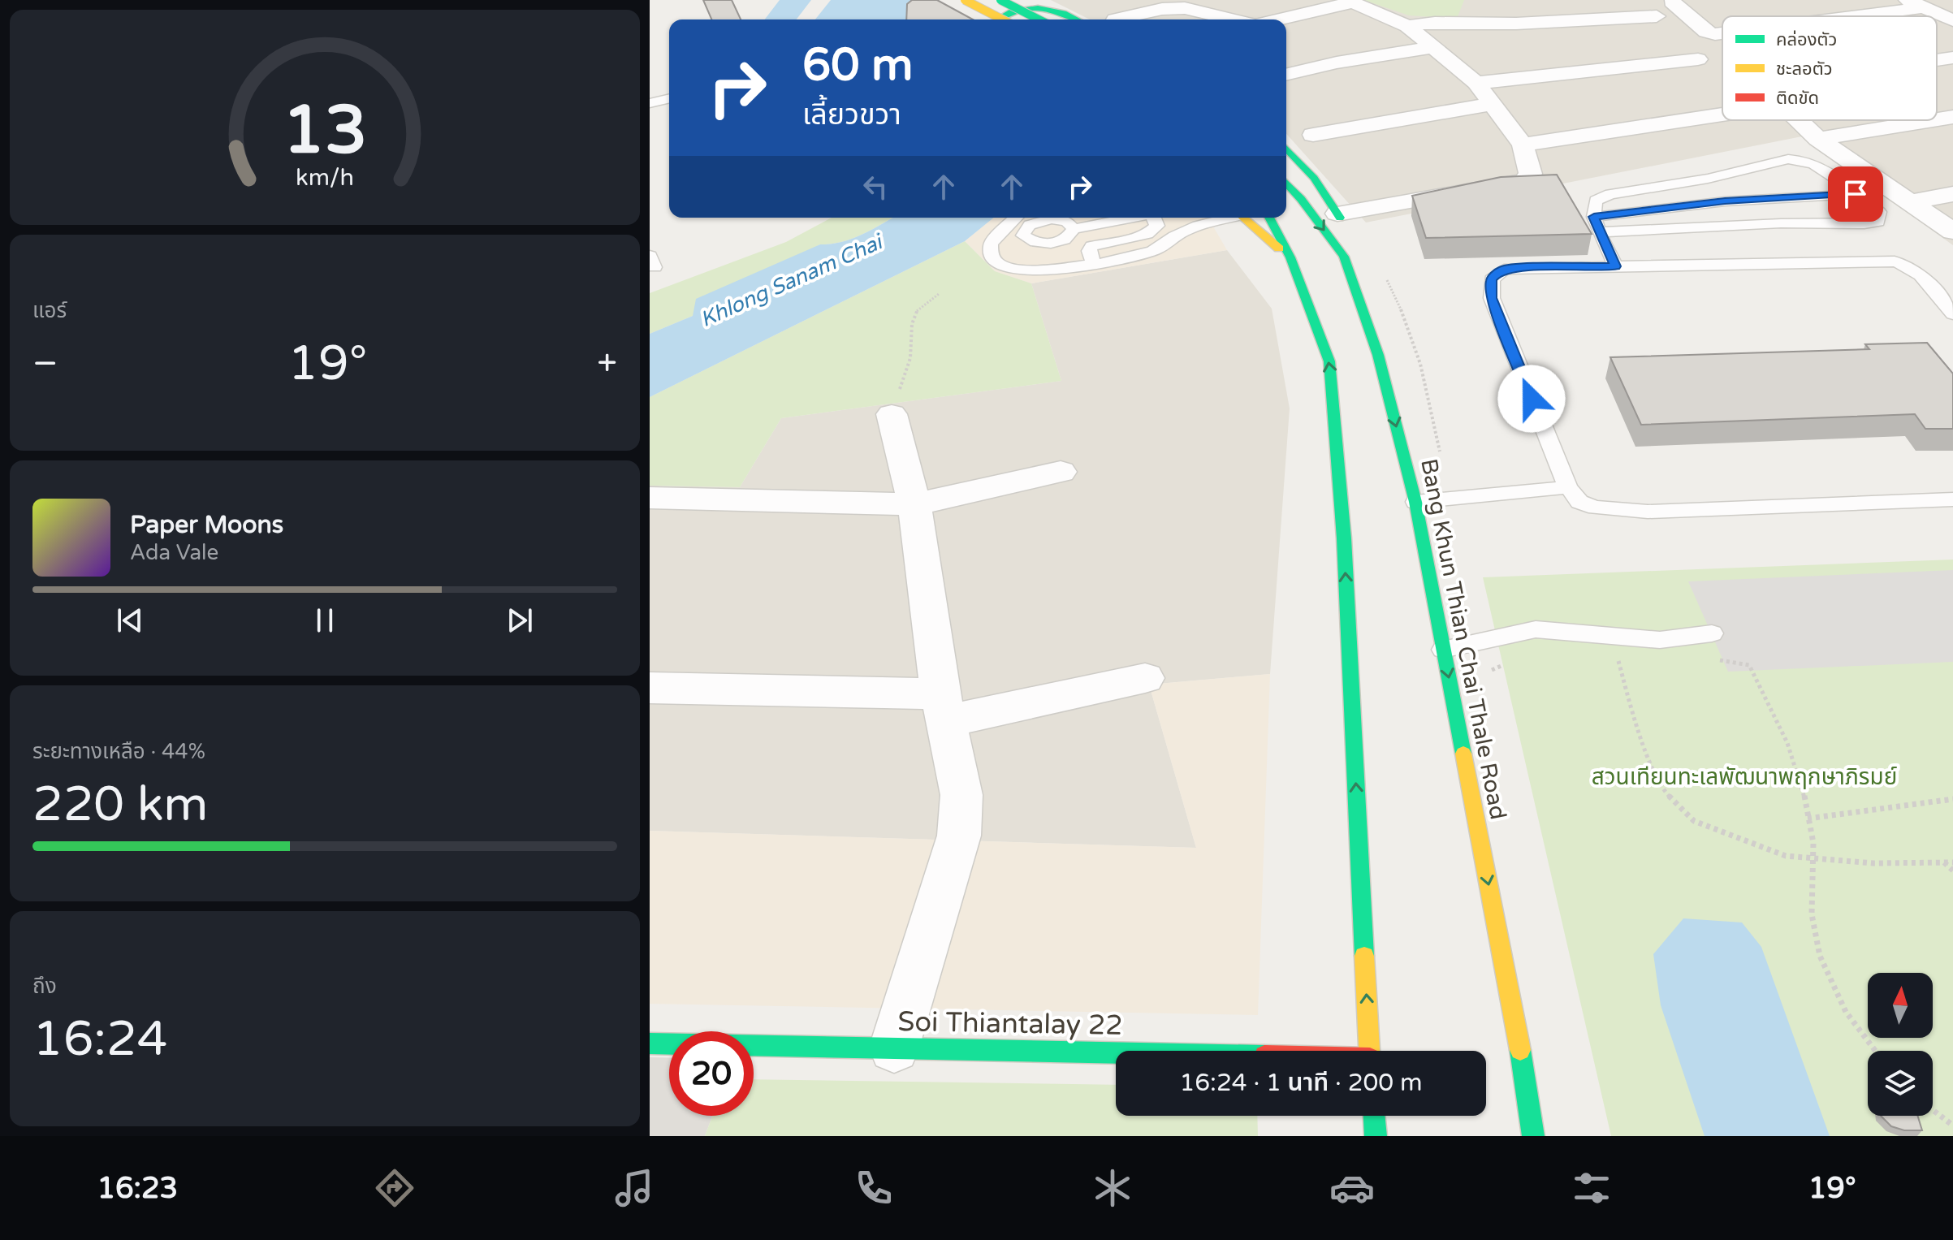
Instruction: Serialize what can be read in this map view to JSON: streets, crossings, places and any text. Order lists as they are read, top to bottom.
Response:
{
  "streets": {
    "main road": ["Bang Khun Thian Chai Thale Road", "Soi Thiantalay 22"]
  },
  "water": ["Khlong Sanam Chai"],
  "parks": ["สวนเทียนทะเลพัฒนาพฤกษาภิรมย์"],
  "legend": ["คล่องตัว", "ชะลอตัว", "ติดขัด"],
  "north": "top",
  "page": {
    "turn": ["60 m", "เลี้ยวขวา"],
    "tile": [
      "แอร์",
      ["ระยะทางเหลือ · 44%", "220 km"],
      ["ถึง", "16:24"]
    ],
    "heat": ["−", "19°", "+"],
    "song": ["Paper Moons", "Ada Vale"],
    "limit": "20",
    "trip": "16:24 · 1 นาที · 200 m",
    "tabs": ["16:23", "19°"],
    "gauge": ["13", "km/h"]
  }
}
